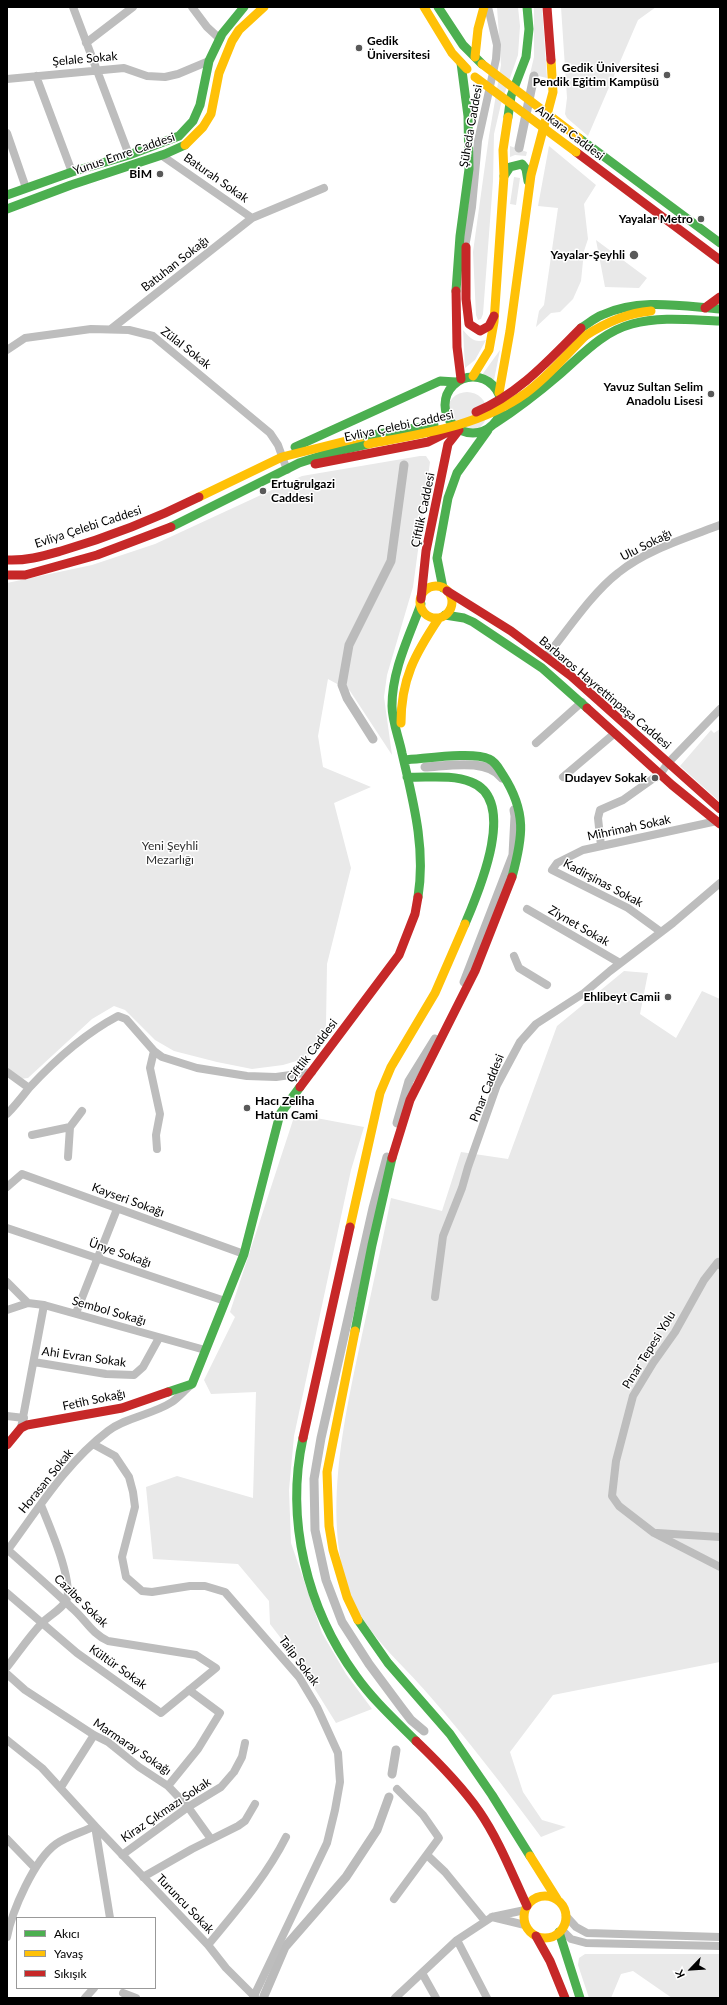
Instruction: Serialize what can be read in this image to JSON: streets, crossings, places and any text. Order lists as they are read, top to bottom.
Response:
{
  "streets": {
    "street": [
      "Şelale Sokak",
      "Şüheda Caddesi",
      "Ankara Caddesi",
      "Yunus Emre Caddesi",
      "Baturah Sokak",
      "Batuhan Sokağı",
      "Zülal Sokak",
      "Evliya Çelebi Caddesi",
      "Çiftlik Caddesi",
      "Ulu Sokağı",
      "Barbaros Hayrettinpaşa Caddesi",
      "Mihrimah Sokak",
      "Kadirşinas Sokak",
      "Ziynet Sokak",
      "Pınar Caddesi",
      "Kayseri Sokağı",
      "Ünye Sokağı",
      "Sembol Sokağı",
      "Pınar Tepesi Yolu",
      "Ahi Evran Sokak",
      "Fetih Sokağı",
      "Horasan Sokak",
      "Cazibe Sokak",
      "Talip Sokak",
      "Kültür Sokak",
      "Marmaray Sokağı",
      "Kiraz Çıkmazı Sokak",
      "Turuncu Sokak"
    ]
  },
  "crossings": [
    ["Şelale Sokak", "Yunus Emre Caddesi"],
    ["Yunus Emre Caddesi", "Baturah Sokak"],
    ["Baturah Sokak", "Batuhan Sokağı"],
    ["Batuhan Sokağı", "Zülal Sokak"],
    ["Zülal Sokak", "Evliya Çelebi Caddesi"],
    ["Evliya Çelebi Caddesi", "Çiftlik Caddesi"],
    ["Çiftlik Caddesi", "Barbaros Hayrettinpaşa Caddesi"],
    ["Çiftlik Caddesi", "Kayseri Sokağı"],
    ["Çiftlik Caddesi", "Ünye Sokağı"],
    ["Çiftlik Caddesi", "Sembol Sokağı"],
    ["Çiftlik Caddesi", "Fetih Sokağı"],
    ["Çiftlik Caddesi", "Horasan Sokak"],
    ["Ulu Sokağı", "Barbaros Hayrettinpaşa Caddesi"],
    ["Barbaros Hayrettinpaşa Caddesi", "Mihrimah Sokak"],
    ["Mihrimah Sokak", "Kadirşinas Sokak"],
    ["Kadirşinas Sokak", "Pınar Caddesi"],
    ["Ziynet Sokak", "Pınar Caddesi"],
    ["Sembol Sokağı", "Ahi Evran Sokak"],
    ["Fetih Sokağı", "Horasan Sokak"],
    ["Horasan Sokak", "Cazibe Sokak"],
    ["Horasan Sokak", "Talip Sokak"],
    ["Cazibe Sokak", "Kültür Sokak"],
    ["Talip Sokak", "Turuncu Sokak"],
    ["Marmaray Sokağı", "Kiraz Çıkmazı Sokak"],
    ["Kiraz Çıkmazı Sokak", "Turuncu Sokak"]
  ],
  "parks": ["Yeni Şeyhli Mezarlığı"],
  "places": [
    "Gedik Üniversitesi",
    "Gedik Üniversitesi Pendik Eğitim Kampüsü",
    "BİM",
    "Yayalar Metro",
    "Yayalar-Şeyhli",
    "Yavuz Sultan Selim Anadolu Lisesi",
    "Ertuğrulgazi Caddesi",
    "Dudayev Sokak",
    "Ehlibeyt Camii",
    "Hacı Zeliha Hatun Cami"
  ],
  "legend": ["Akıcı", "Yavaş", "Sıkışık"],
  "north": "bottom left"
}
